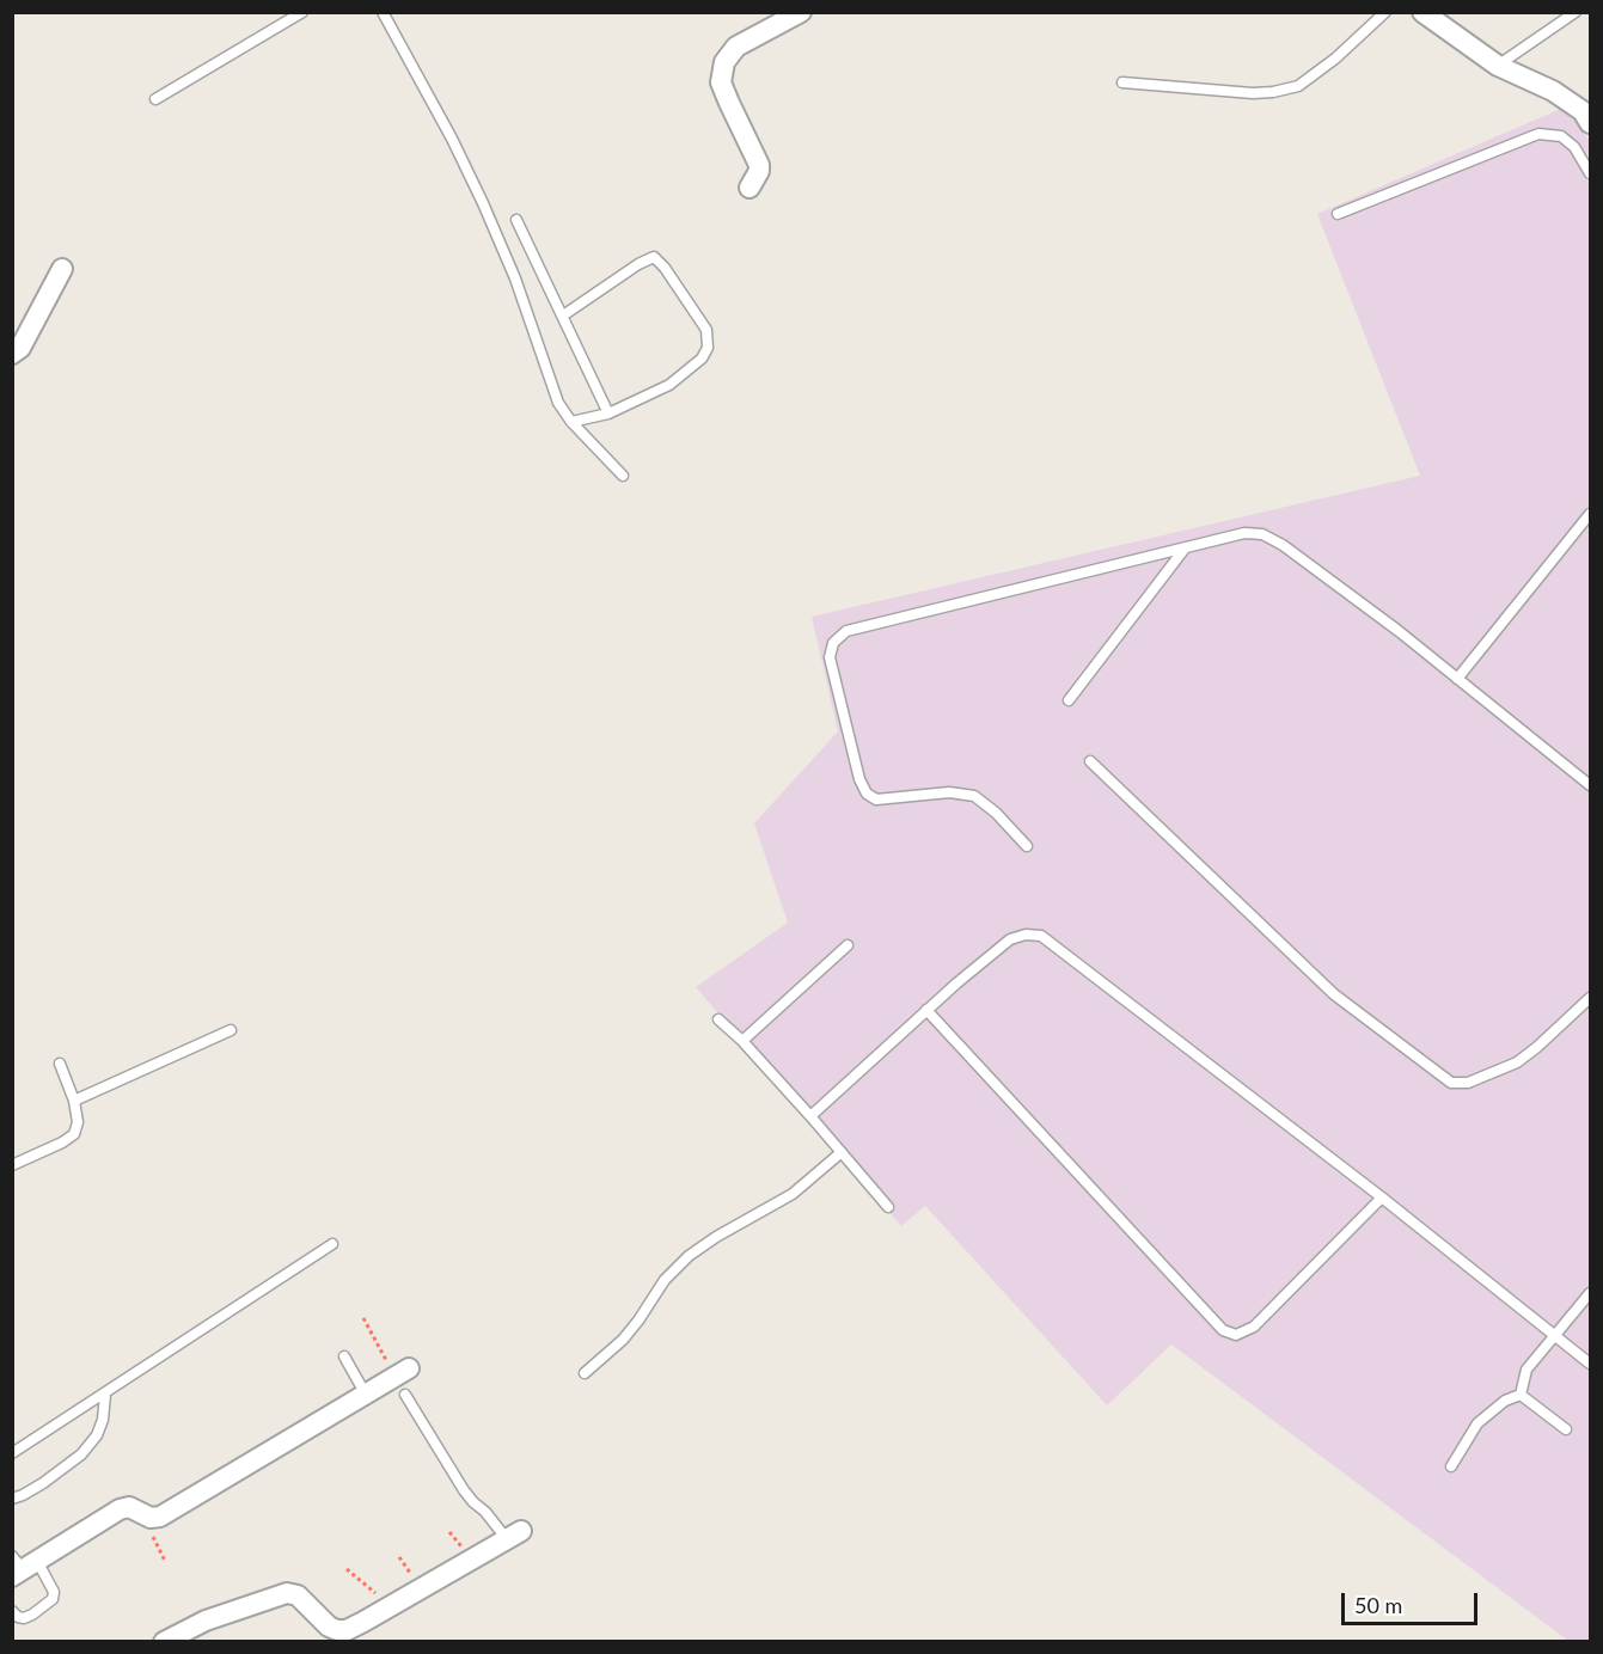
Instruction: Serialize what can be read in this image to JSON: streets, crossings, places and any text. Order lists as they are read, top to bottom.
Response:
{
  "scale_bar": "50 m"
}
